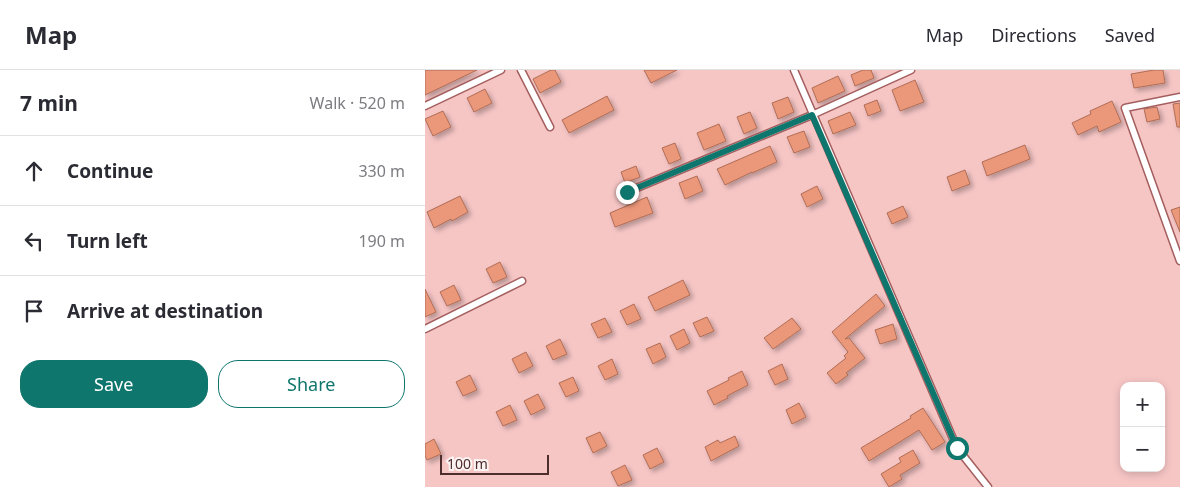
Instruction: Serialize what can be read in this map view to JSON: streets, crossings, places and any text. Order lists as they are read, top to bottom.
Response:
{
  "scale_bar": "100 m",
  "page": {
    "header": "Map",
    "nav": ["Map", "Directions", "Saved"],
    "heading": ["7 min", "Walk · 520 m"],
    "list": [
      ["Continue", "330 m"],
      ["Turn left", "190 m"],
      "Arrive at destination"
    ],
    "buttons": ["Save", "Share"],
    "map_buttons": ["+", "−"],
    "scale": "100 m"
  }
}
